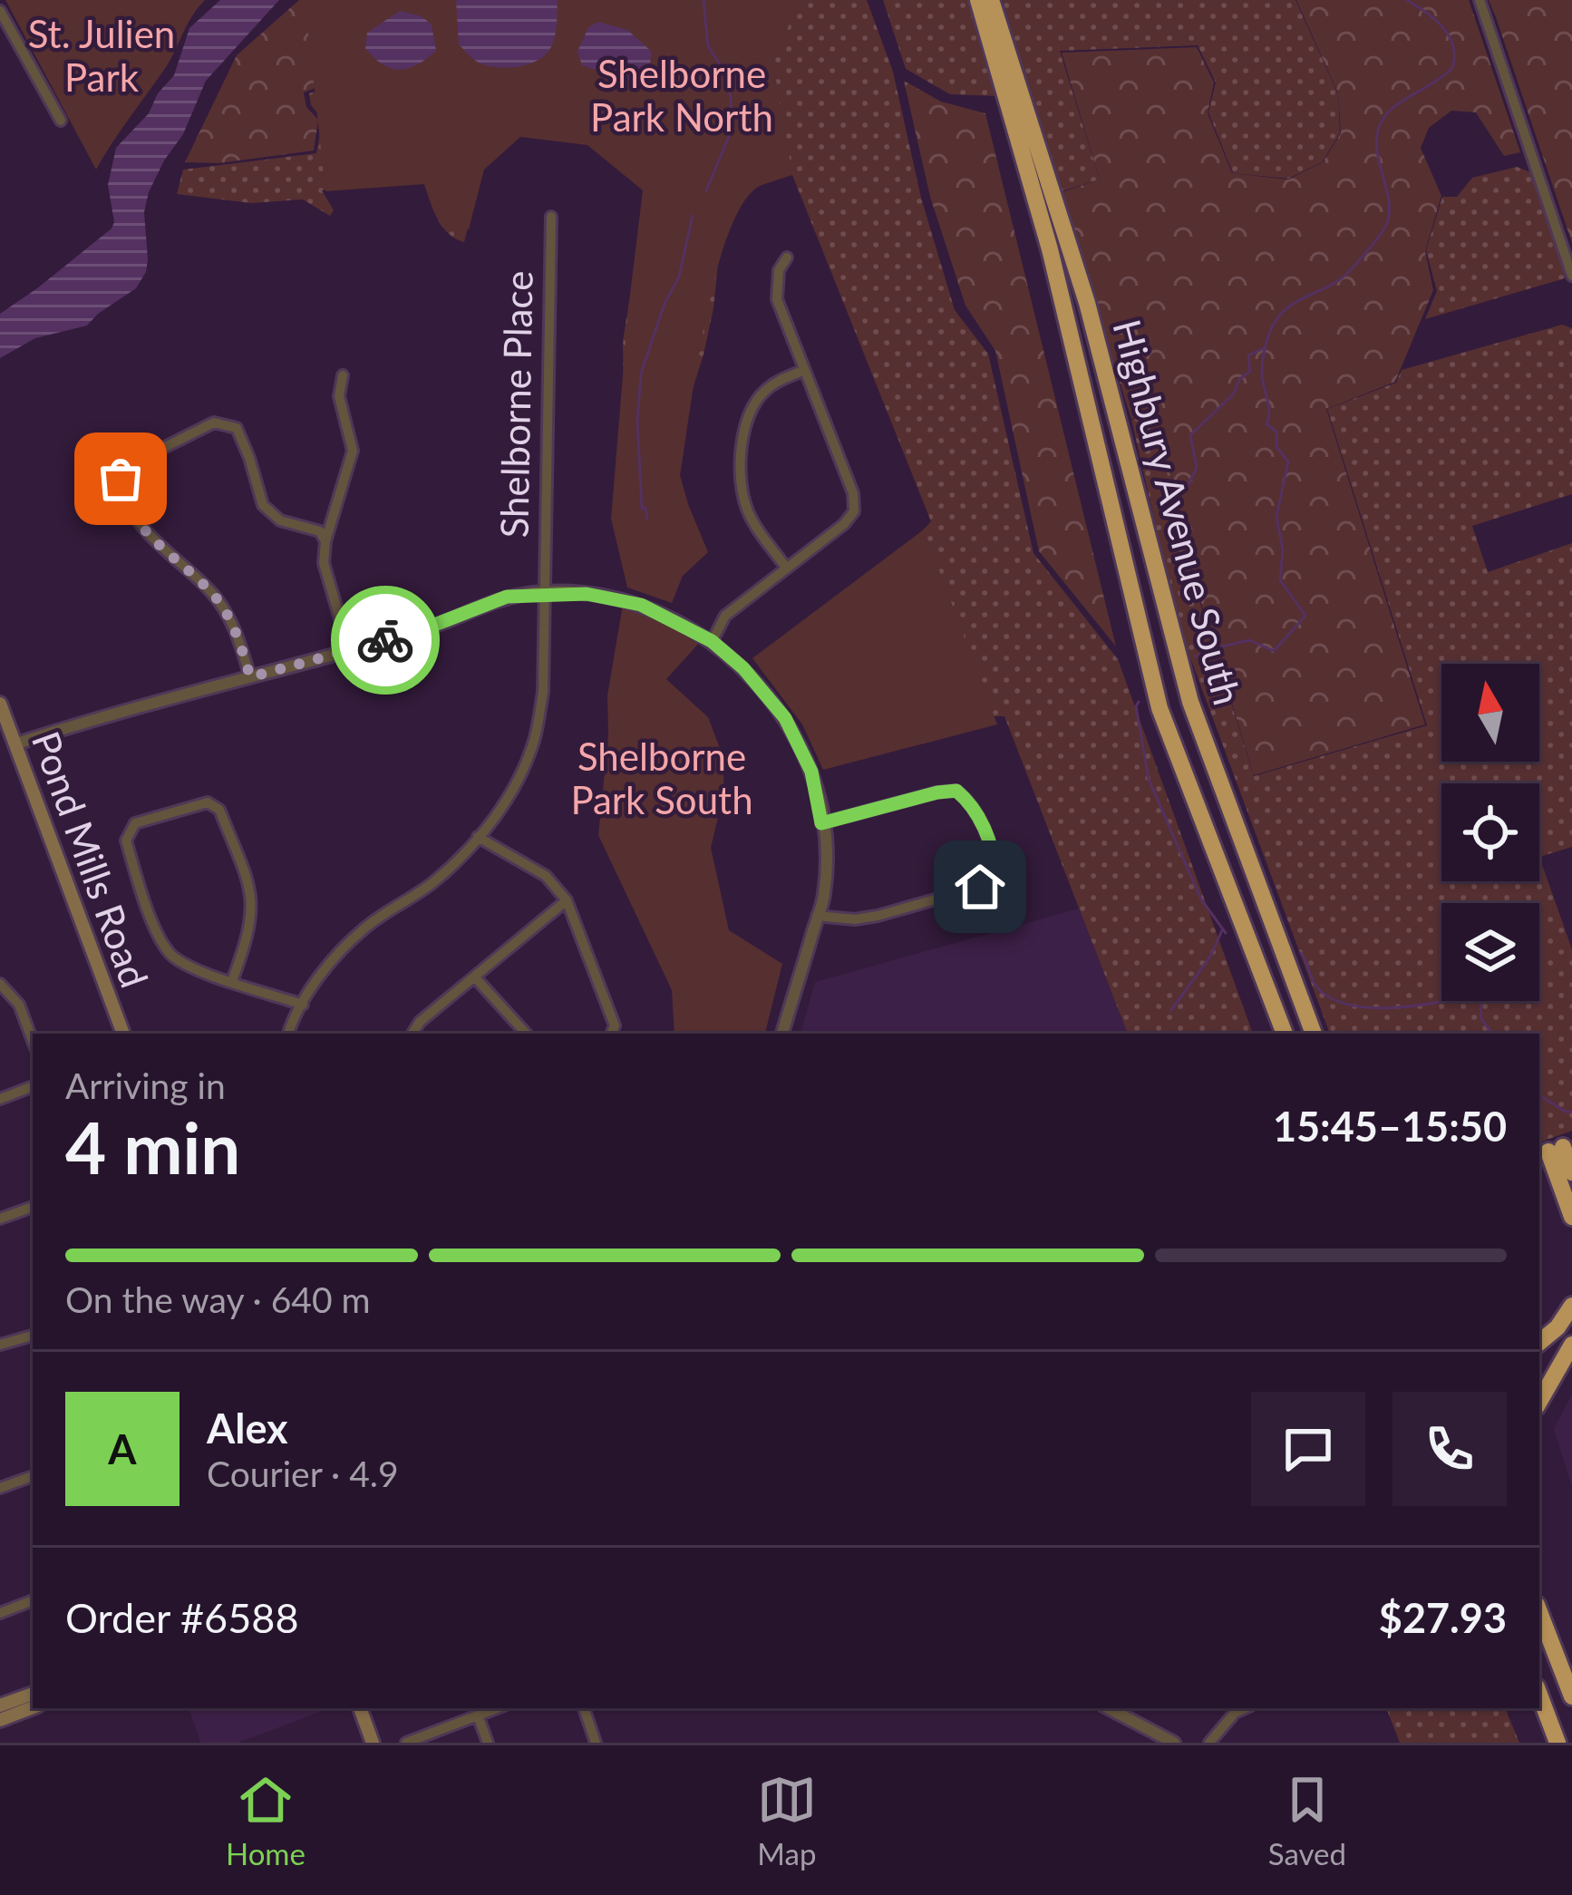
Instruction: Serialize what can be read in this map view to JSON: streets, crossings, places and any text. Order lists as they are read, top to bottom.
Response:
{
  "streets": {
    "highway": ["Highbury Avenue South"],
    "main road": ["Pond Mills Road"],
    "street": ["Shelborne Place"]
  },
  "parks": ["St. Julien Park", "Shelborne Park North", "Shelborne Park South"],
  "north": "top",
  "page": {
    "heading": ["4 min", "Arriving in", "15:45–15:50"],
    "panel": [
      "Alex",
      "Courier · 4.9",
      "Order #6588",
      "$27.93"
    ],
    "bar": "On the way · 640 m",
    "round": "A",
    "tabs": ["Home", "Map", "Saved"]
  }
}
